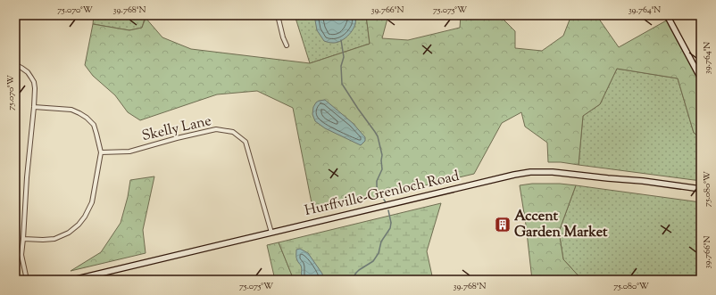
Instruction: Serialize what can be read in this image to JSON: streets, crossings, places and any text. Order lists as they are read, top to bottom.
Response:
{
  "streets": {
    "main road": ["Hurffville-Grenloch Road"],
    "street": ["Skelly Lane"]
  },
  "crossings": [
    ["Skelly Lane", "Hurffville-Grenloch Road"]
  ],
  "places": {
    "building": ["Accent Garden Market"]
  },
  "coordinates": [
    "75.070°W",
    "39.768°N",
    "39.766°N",
    "75.075°W",
    "39.764°N",
    "75.080°W"
  ]
}
